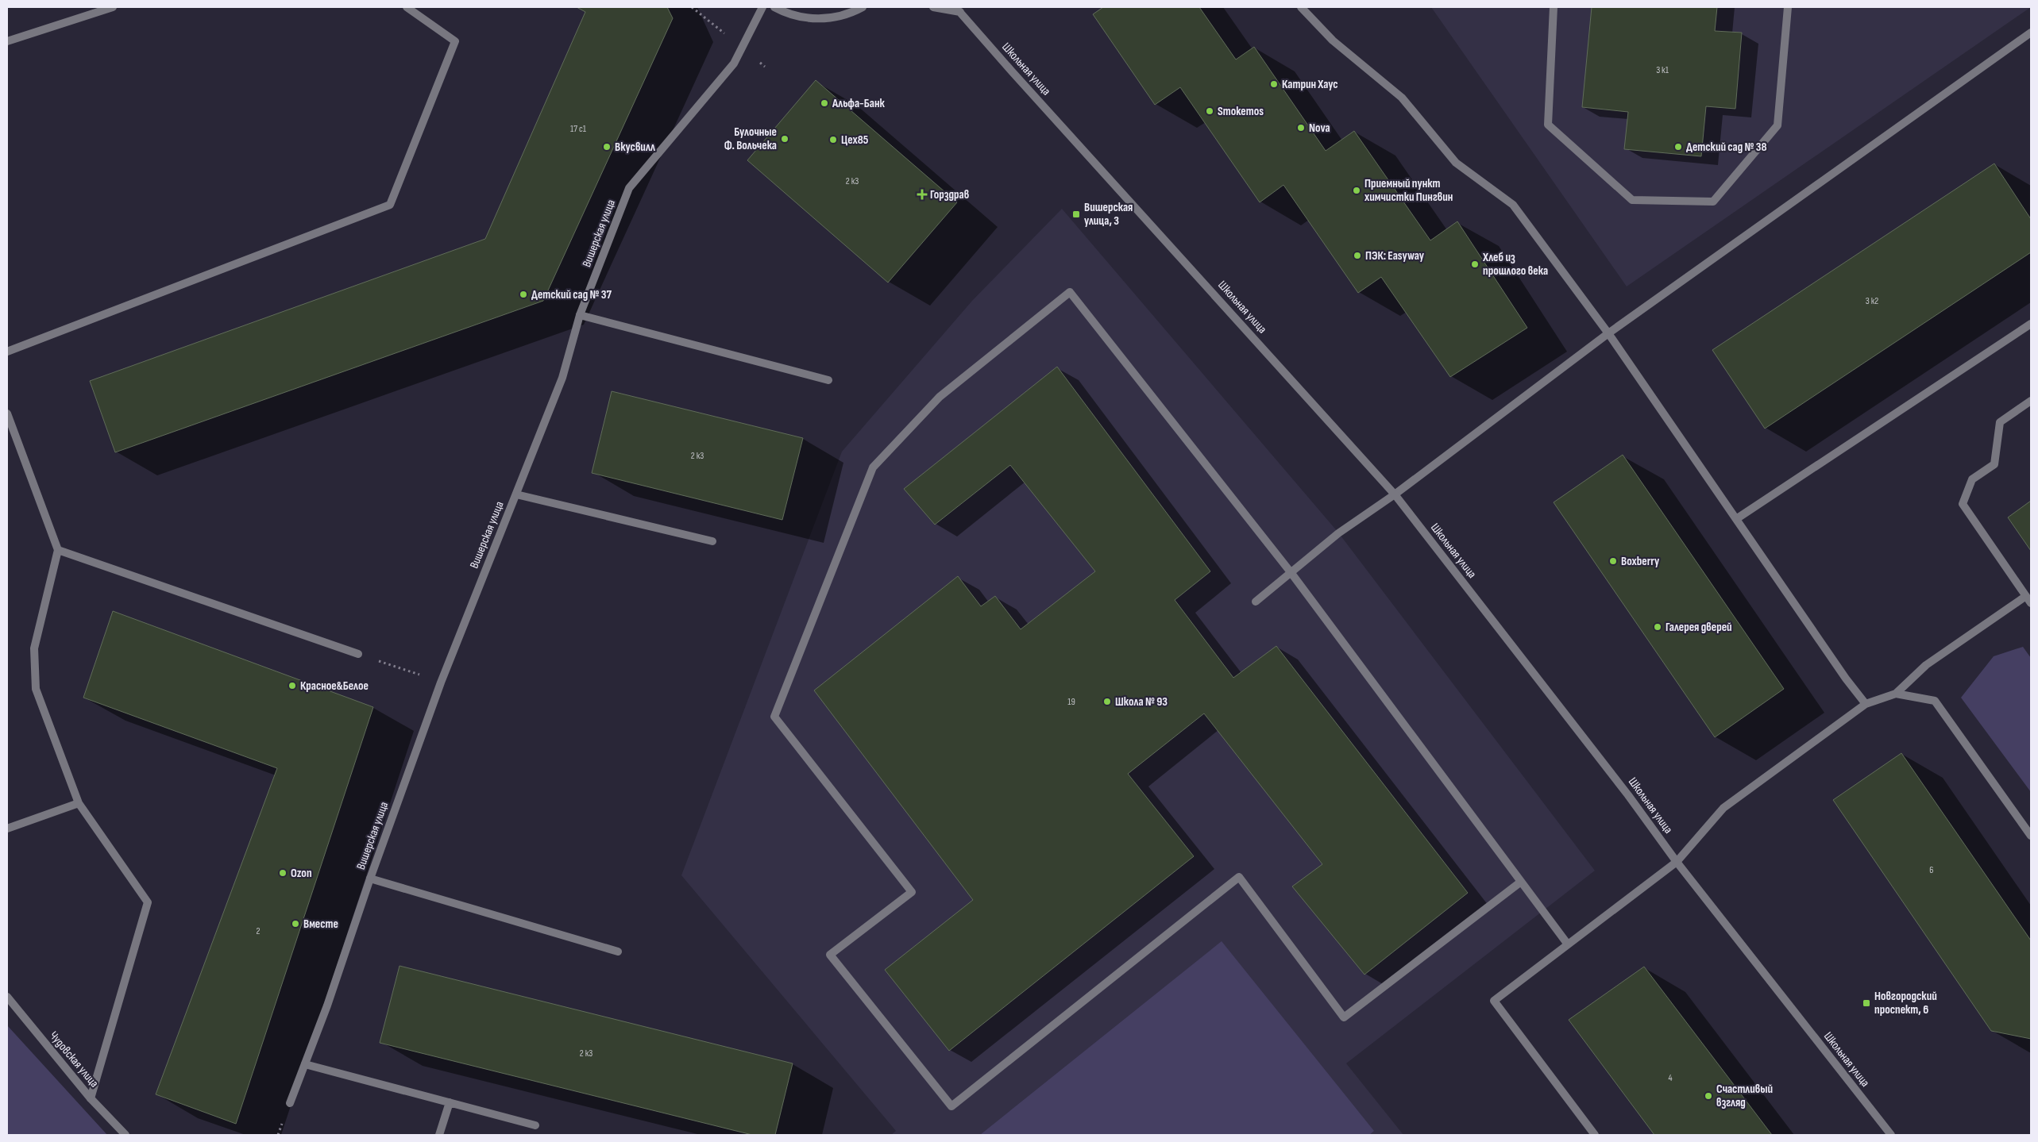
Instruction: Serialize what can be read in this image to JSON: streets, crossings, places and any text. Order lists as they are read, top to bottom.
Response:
{
  "streets": {
    "street": ["Школьная улица", "Вишерская улица", "Чудовская улица"]
  },
  "places": {
    "other": [
      "Катрин Хаус",
      "Альфа-Банк",
      "Smokemos",
      "Nova",
      "Булочные Ф. Вольчека",
      "Цех85",
      "Вкусвилл",
      "Детский сад № 38",
      "Приемный пункт химчистки Пингвин",
      "ПЭК: Easyway",
      "Хлеб из прошлого века",
      "Детский сад № 37",
      "Boxberry",
      "Галерея дверей",
      "Красное&Белое",
      "Школа № 93",
      "Ozon",
      "Вместе",
      "Счастливый взгляд"
    ],
    "health": ["Горздрав"],
    "transit": ["Вишерская улица, 3", "Новгородский проспект, 6"]
  },
  "house_numbers": [
    "3 к1",
    "17 с1",
    "2 к3",
    "3 к2",
    "2 к3",
    "19",
    "6",
    "2",
    "2 к3",
    "4"
  ]
}
